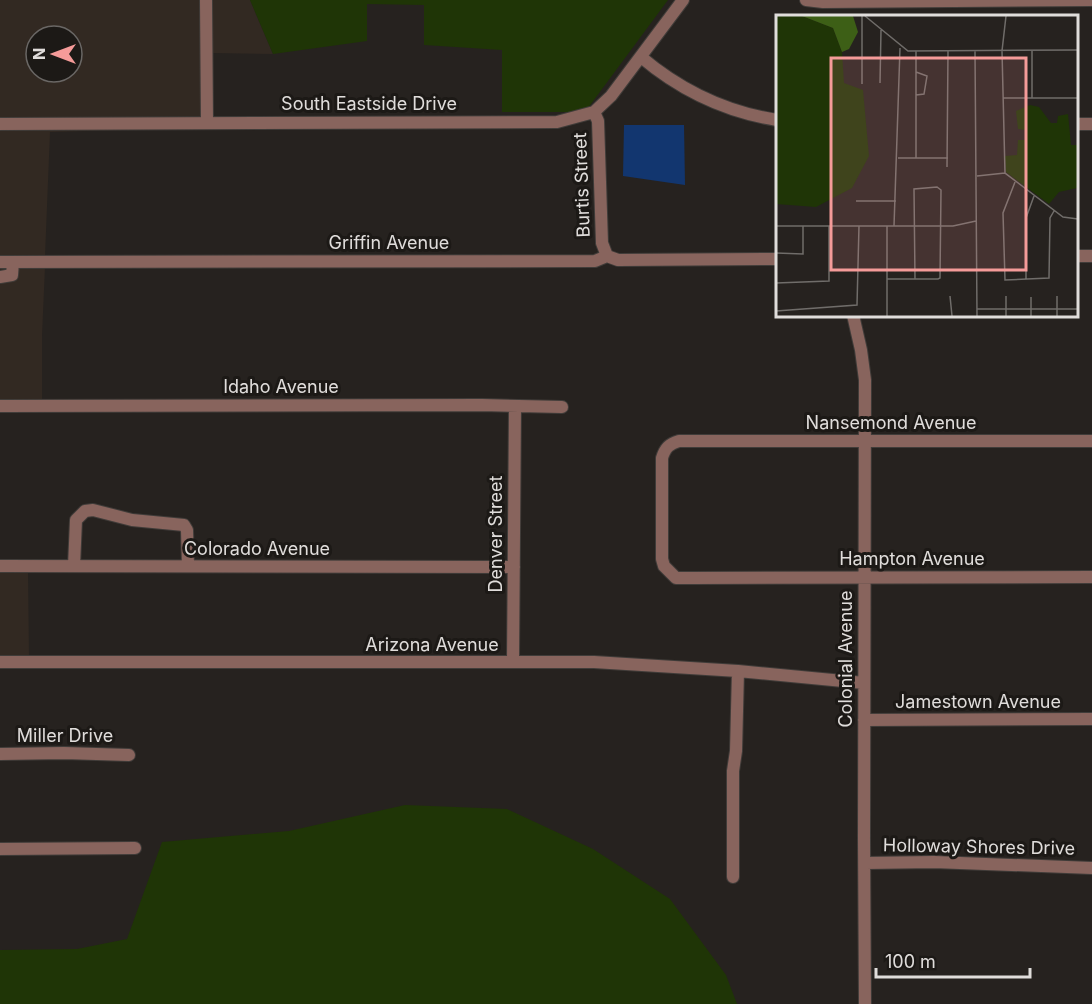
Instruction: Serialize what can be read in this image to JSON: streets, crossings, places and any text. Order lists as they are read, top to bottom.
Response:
{
  "streets": {
    "street": [
      "South Eastside Drive",
      "Burtis Street",
      "Griffin Avenue",
      "Idaho Avenue",
      "Nansemond Avenue",
      "Denver Street",
      "Colorado Avenue",
      "Hampton Avenue",
      "Arizona Avenue",
      "Colonial Avenue",
      "Jamestown Avenue",
      "Miller Drive",
      "Holloway Shores Drive"
    ]
  },
  "crossings": [
    ["South Eastside Drive", "Burtis Street"],
    ["Burtis Street", "Griffin Avenue"],
    ["Idaho Avenue", "Denver Street"],
    ["Nansemond Avenue", "Hampton Avenue"],
    ["Nansemond Avenue", "Colonial Avenue"],
    ["Denver Street", "Colorado Avenue"],
    ["Denver Street", "Arizona Avenue"],
    ["Hampton Avenue", "Colonial Avenue"],
    ["Arizona Avenue", "Colonial Avenue"],
    ["Colonial Avenue", "Jamestown Avenue"],
    ["Colonial Avenue", "Holloway Shores Drive"]
  ],
  "scale_bar": "100 m",
  "north": "left"
}
